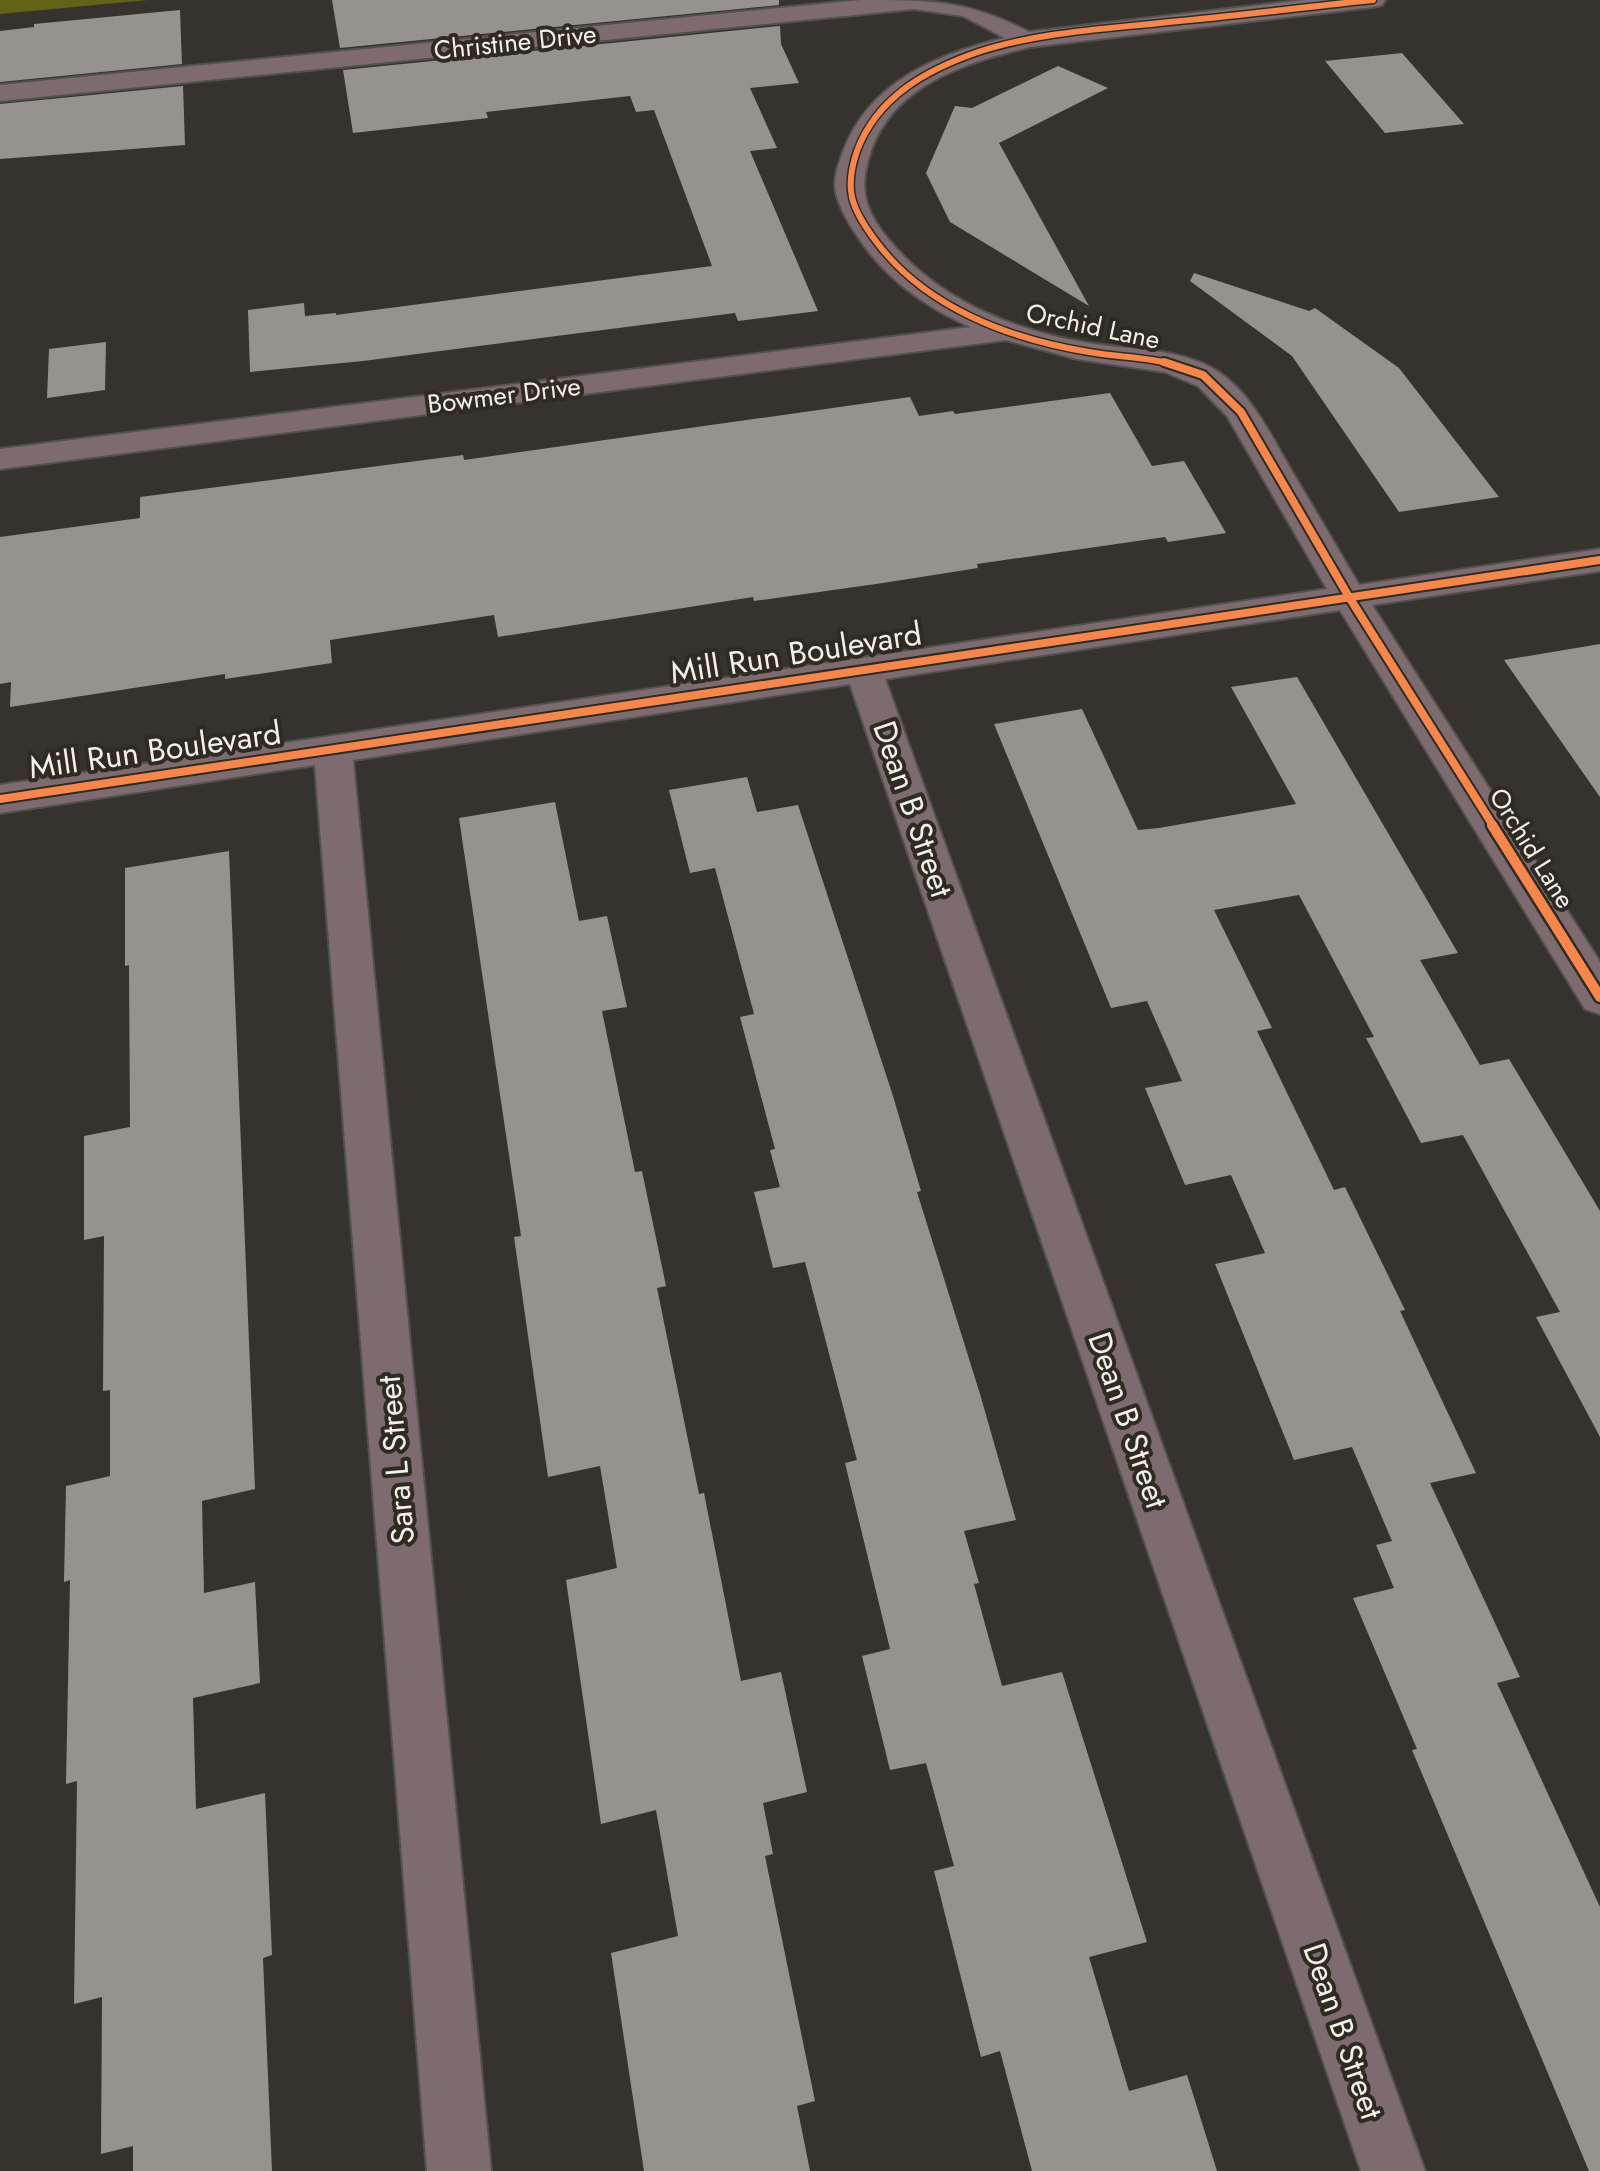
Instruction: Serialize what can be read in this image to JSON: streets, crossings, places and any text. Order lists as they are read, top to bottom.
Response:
{
  "streets": {
    "street": [
      "Christine Drive",
      "Orchid Lane",
      "Bowmer Drive",
      "Mill Run Boulevard",
      "Dean B Street",
      "Sara L Street"
    ]
  },
  "crossings": [
    ["Christine Drive", "Orchid Lane"],
    ["Orchid Lane", "Bowmer Drive"],
    ["Orchid Lane", "Mill Run Boulevard"],
    ["Mill Run Boulevard", "Dean B Street"],
    ["Mill Run Boulevard", "Sara L Street"]
  ]
}
